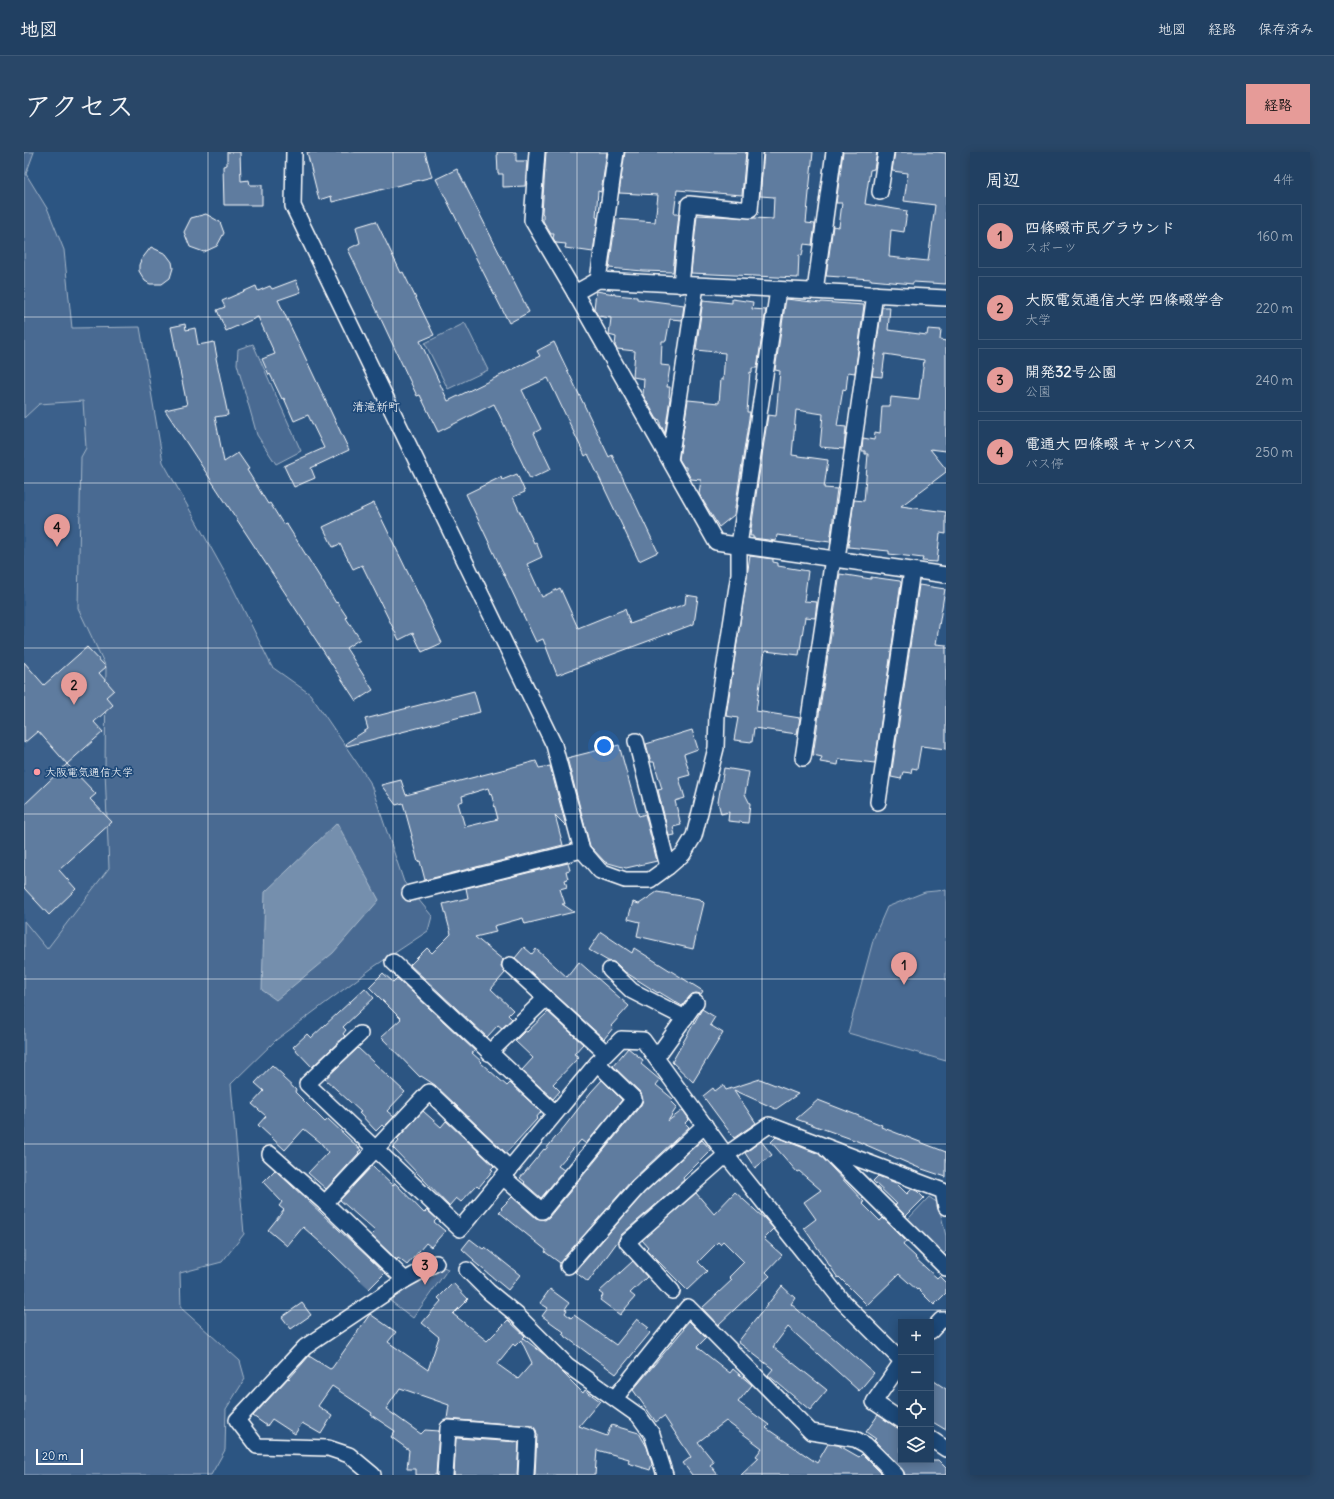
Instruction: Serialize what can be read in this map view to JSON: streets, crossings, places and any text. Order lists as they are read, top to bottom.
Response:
{
  "districts": ["清滝新町"],
  "places": ["大阪電気通信大学"],
  "scale_bar": "20 m",
  "page": {
    "header": "地図",
    "nav": ["地図", "経路", "保存済み"],
    "title": "アクセス",
    "buttons": "経路",
    "heading": ["周辺", "4件"],
    "list": [
      {
        "mark": "1",
        "name": "四條畷市民グラウンド",
        "note": "スポーツ",
        "value": "160 m"
      },
      {
        "mark": "2",
        "name": "大阪電気通信大学 四條畷学舎",
        "note": "大学",
        "value": "220 m"
      },
      {
        "mark": "3",
        "name": "開発32号公園",
        "note": "公園",
        "value": "240 m"
      },
      {
        "mark": "4",
        "name": "電通大 四條畷 キャンパス",
        "note": "バス停",
        "value": "250 m"
      }
    ],
    "pins": [
      "4",
      "2",
      "1",
      "3"
    ],
    "map_buttons": ["+", "−"],
    "scale": "20 m"
  }
}
